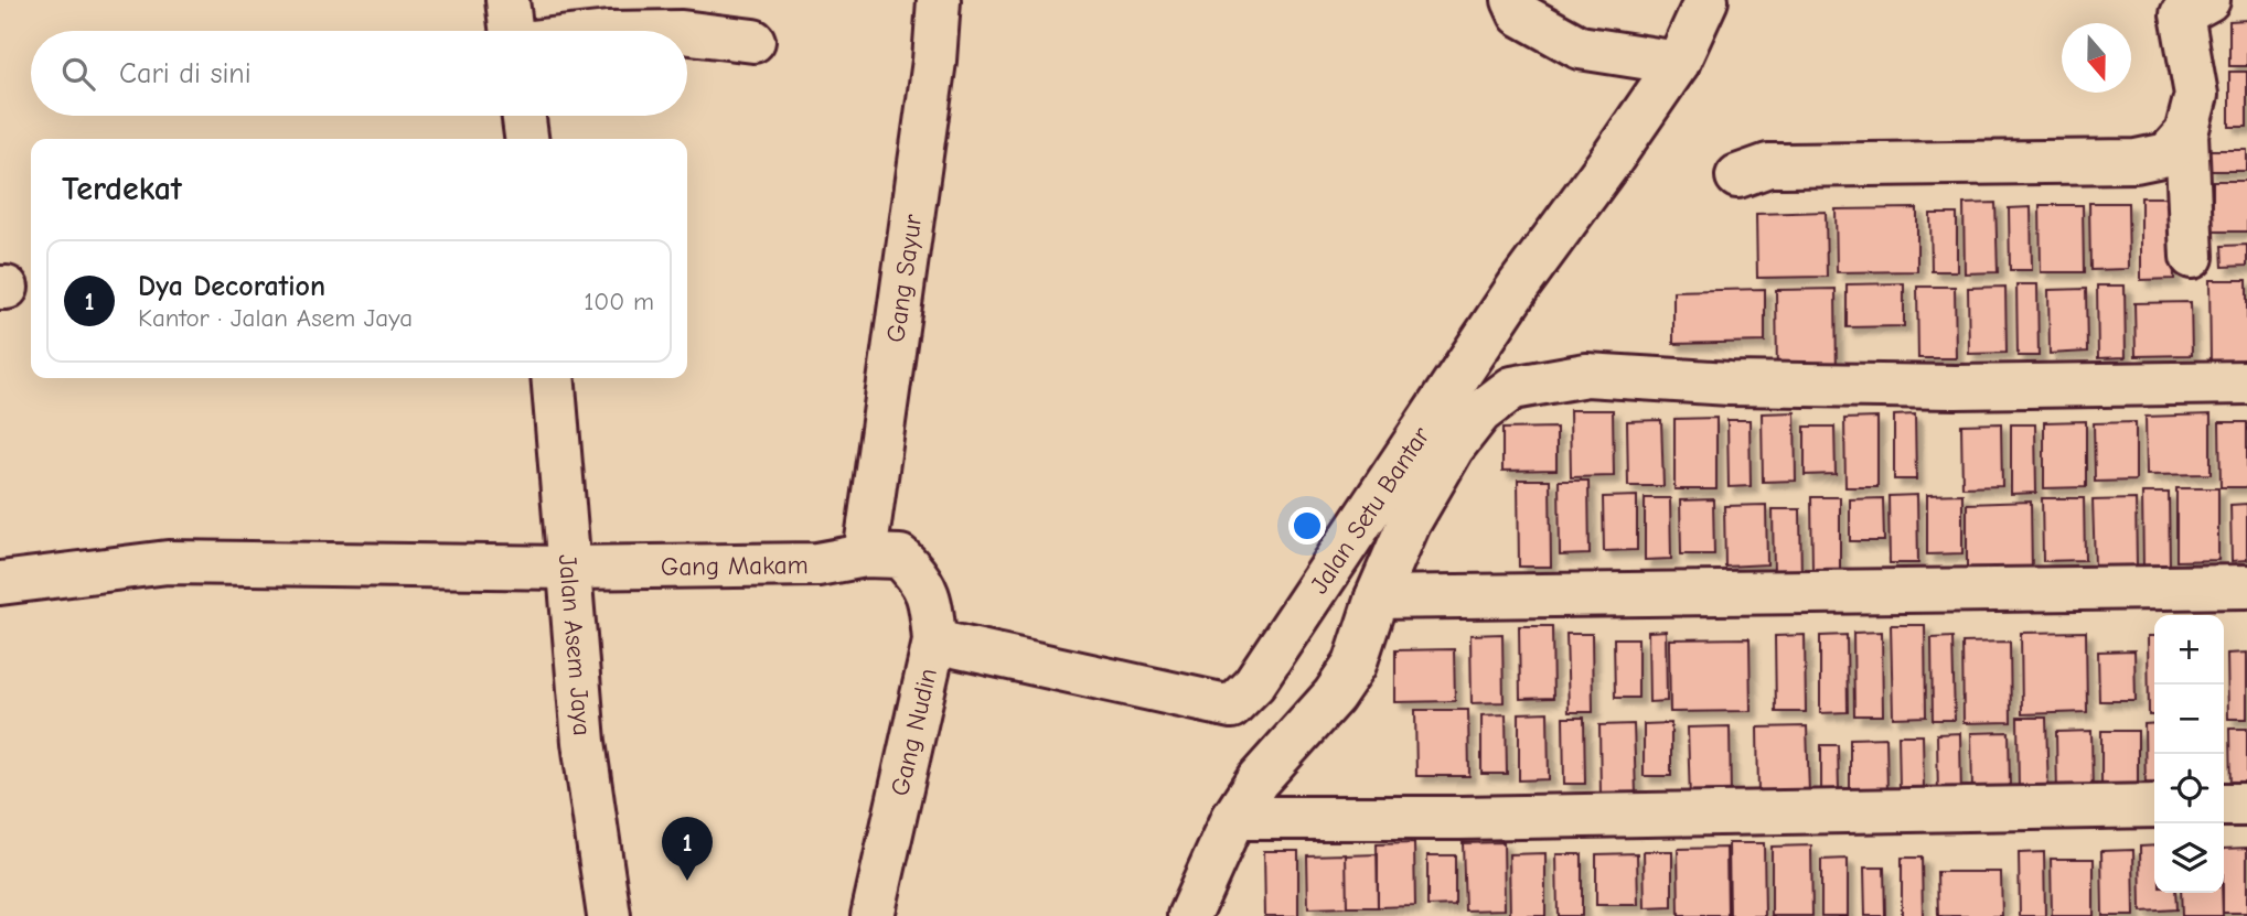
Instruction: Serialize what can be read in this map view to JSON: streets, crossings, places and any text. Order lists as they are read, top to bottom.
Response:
{
  "streets": {
    "street": [
      "Gang Sayur",
      "Jalan Setu Bantar",
      "Gang Makam",
      "Jalan Asem Jaya",
      "Gang Nudin"
    ]
  },
  "crossings": [
    ["Gang Sayur", "Gang Makam"],
    ["Gang Sayur", "Gang Nudin"],
    ["Jalan Setu Bantar", "Gang Nudin"],
    ["Gang Makam", "Jalan Asem Jaya"],
    ["Gang Makam", "Gang Nudin"]
  ],
  "north": "bottom",
  "page": {
    "search": "Cari di sini",
    "heading": "Terdekat",
    "list": [
      {
        "mark": "1",
        "name": "Dya Decoration",
        "note": "Kantor · Jalan Asem Jaya",
        "value": "100 m"
      }
    ],
    "map_buttons": ["+", "−"],
    "pins": "1"
  }
}
